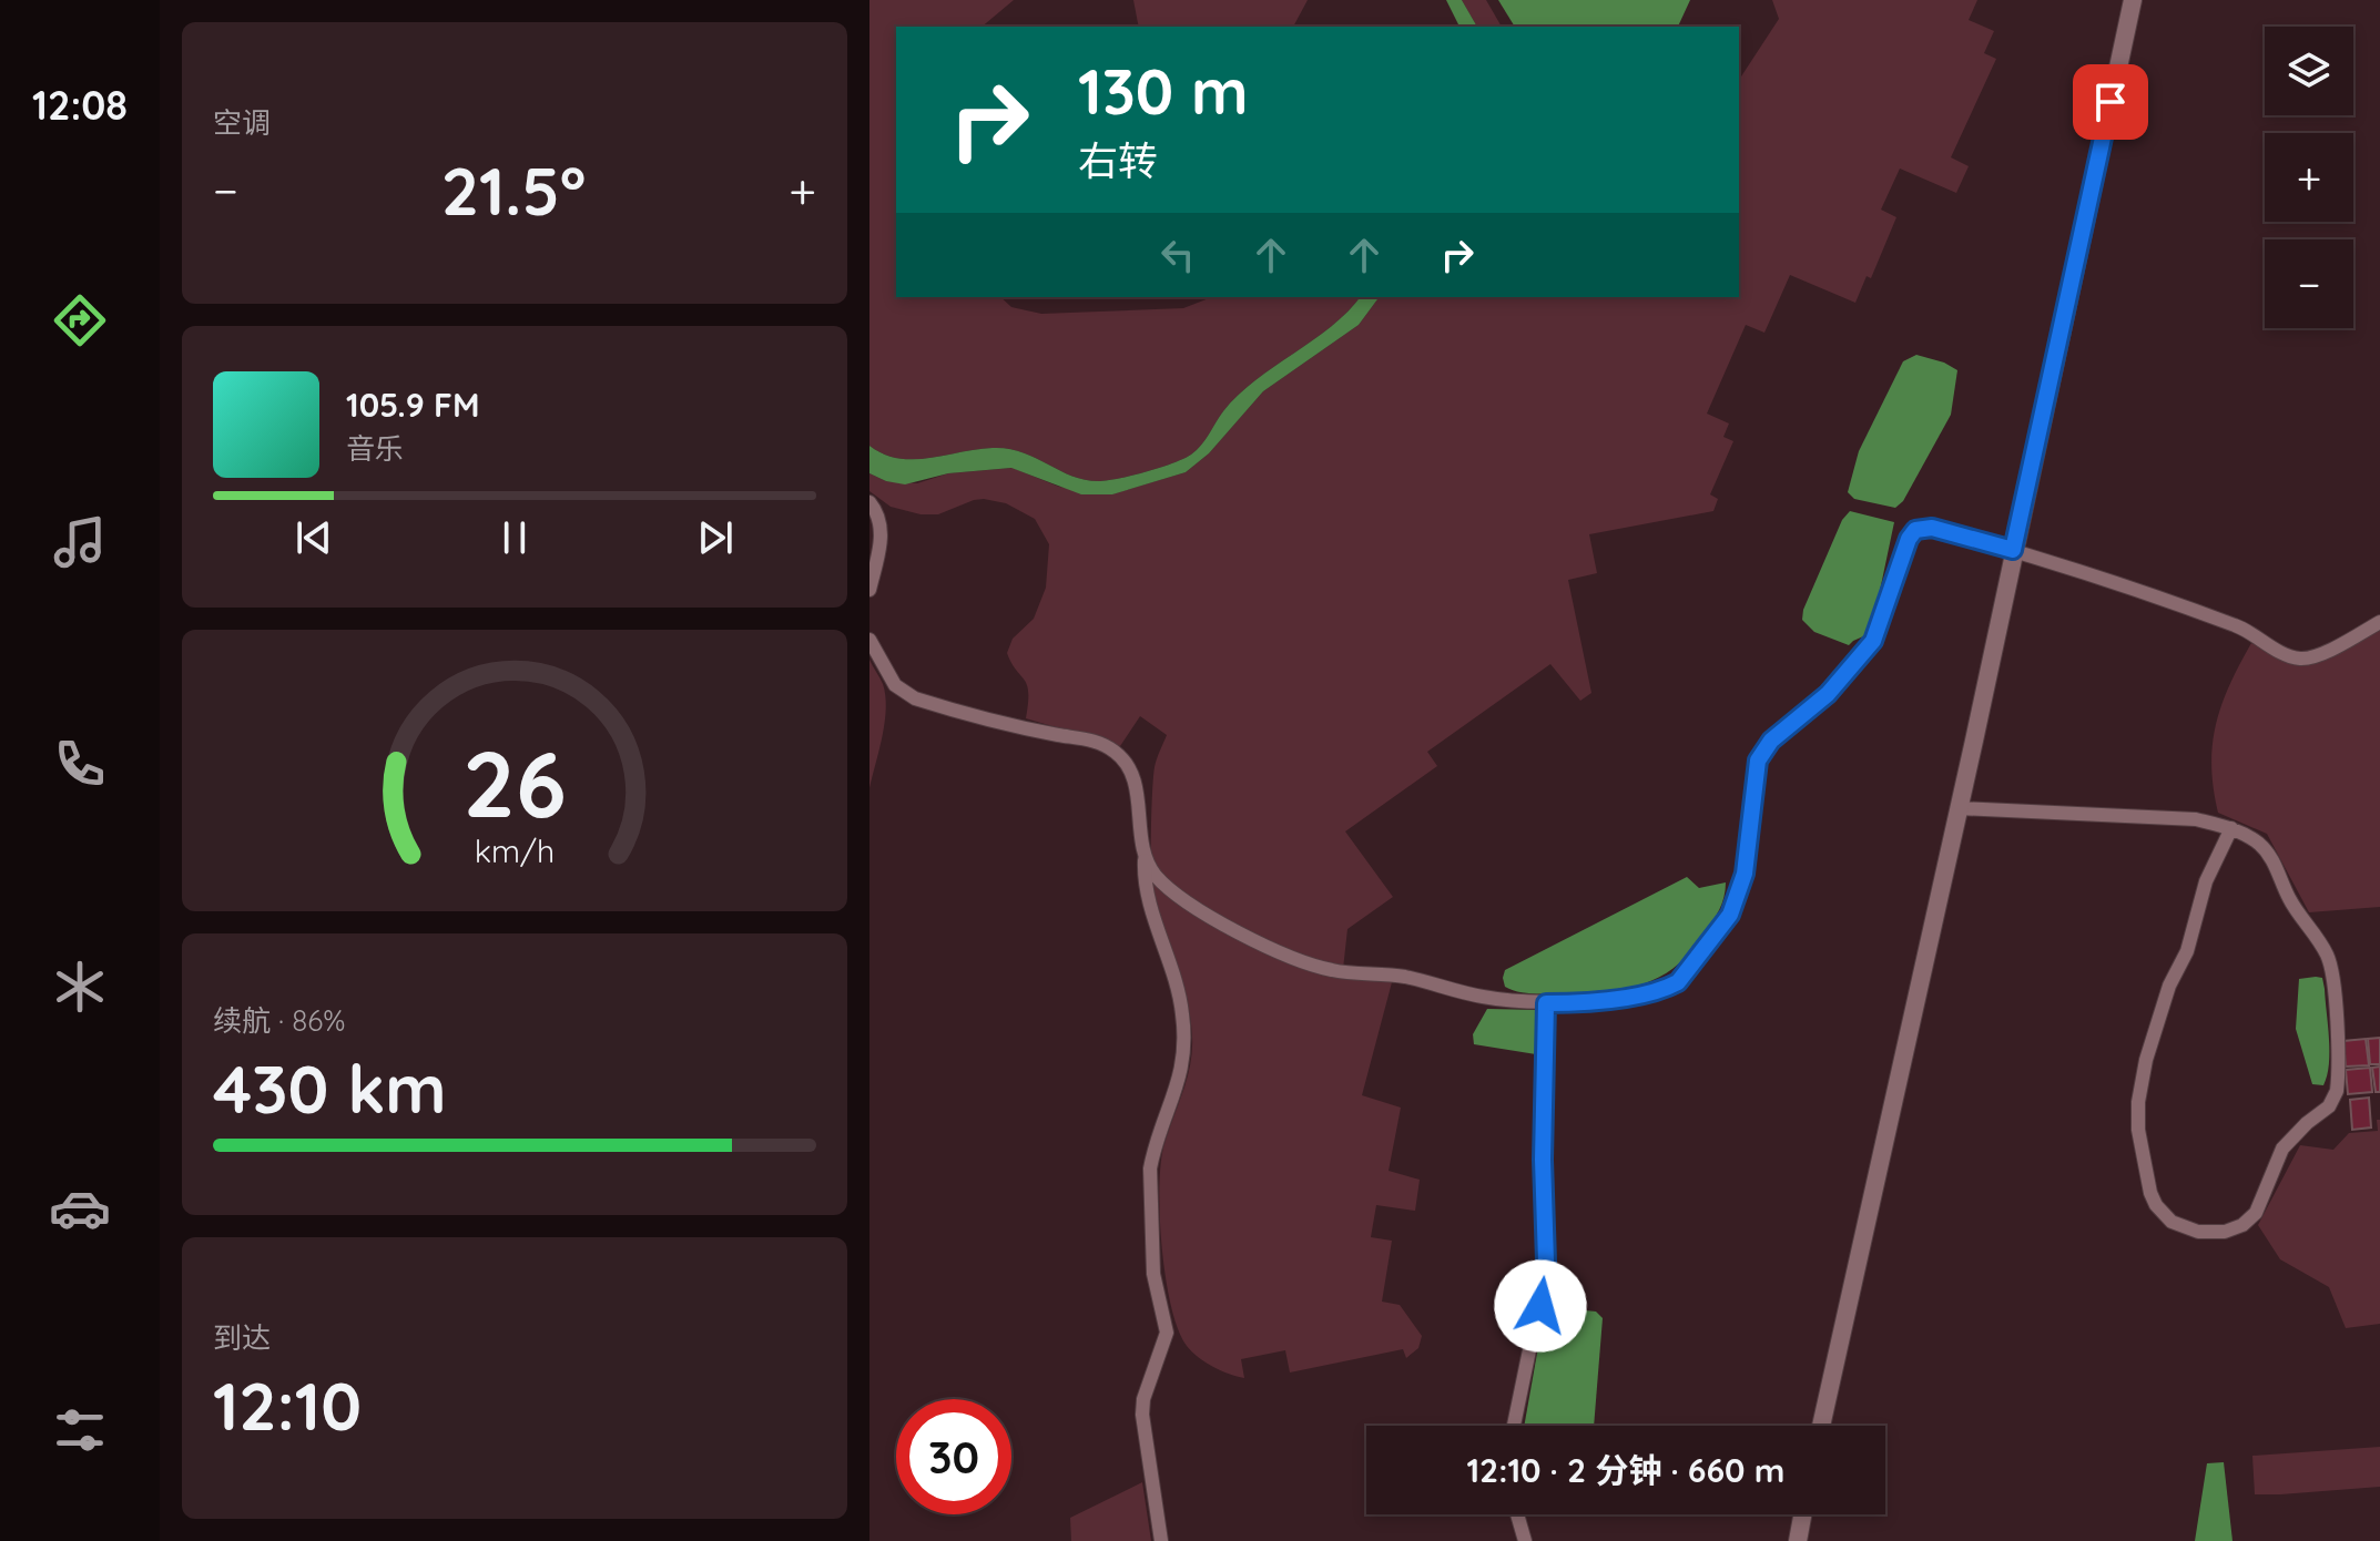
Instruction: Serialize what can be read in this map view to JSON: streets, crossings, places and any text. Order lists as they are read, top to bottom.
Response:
{
  "page": {
    "tabs": "12:08",
    "tile": [
      "空调",
      ["续航 · 86%", "430 km"],
      ["到达", "12:10"]
    ],
    "map_buttons": ["+", "−"],
    "turn": ["130 m", "右转"],
    "heat": ["−", "21.5°", "+"],
    "song": ["105.9 FM", "音乐"],
    "limit": "30",
    "trip": "12:10 · 2 分钟 · 660 m",
    "gauge": ["26", "km/h"]
  }
}
